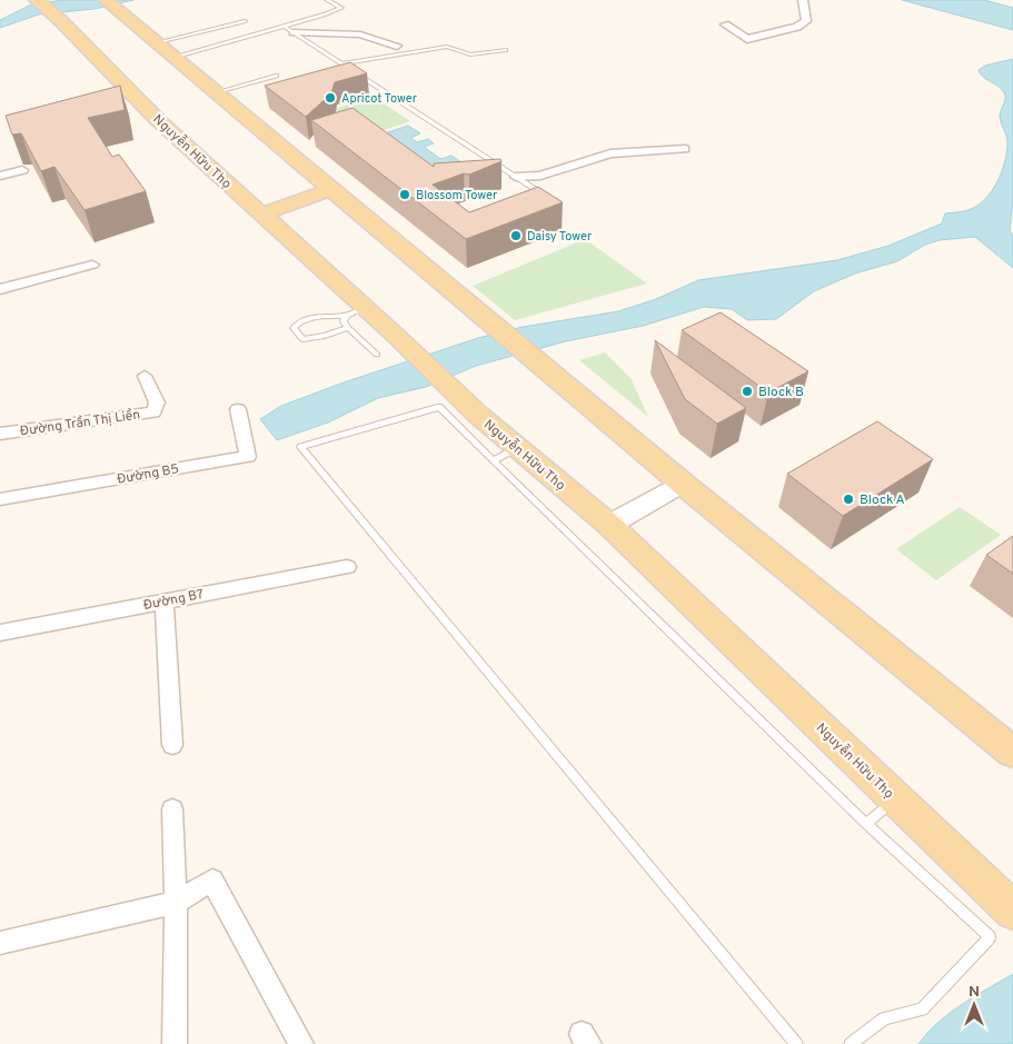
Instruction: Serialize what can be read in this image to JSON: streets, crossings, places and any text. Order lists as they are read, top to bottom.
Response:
{
  "streets": {
    "main road": ["Nguyễn Hữu Thọ"],
    "street": ["Đường Trần Thị Liền", "Đường B5", "Đường B7"]
  },
  "places": [
    "Apricot Tower",
    "Blossom Tower",
    "Daisy Tower",
    "Block B",
    "Block A"
  ],
  "north": "top"
}
